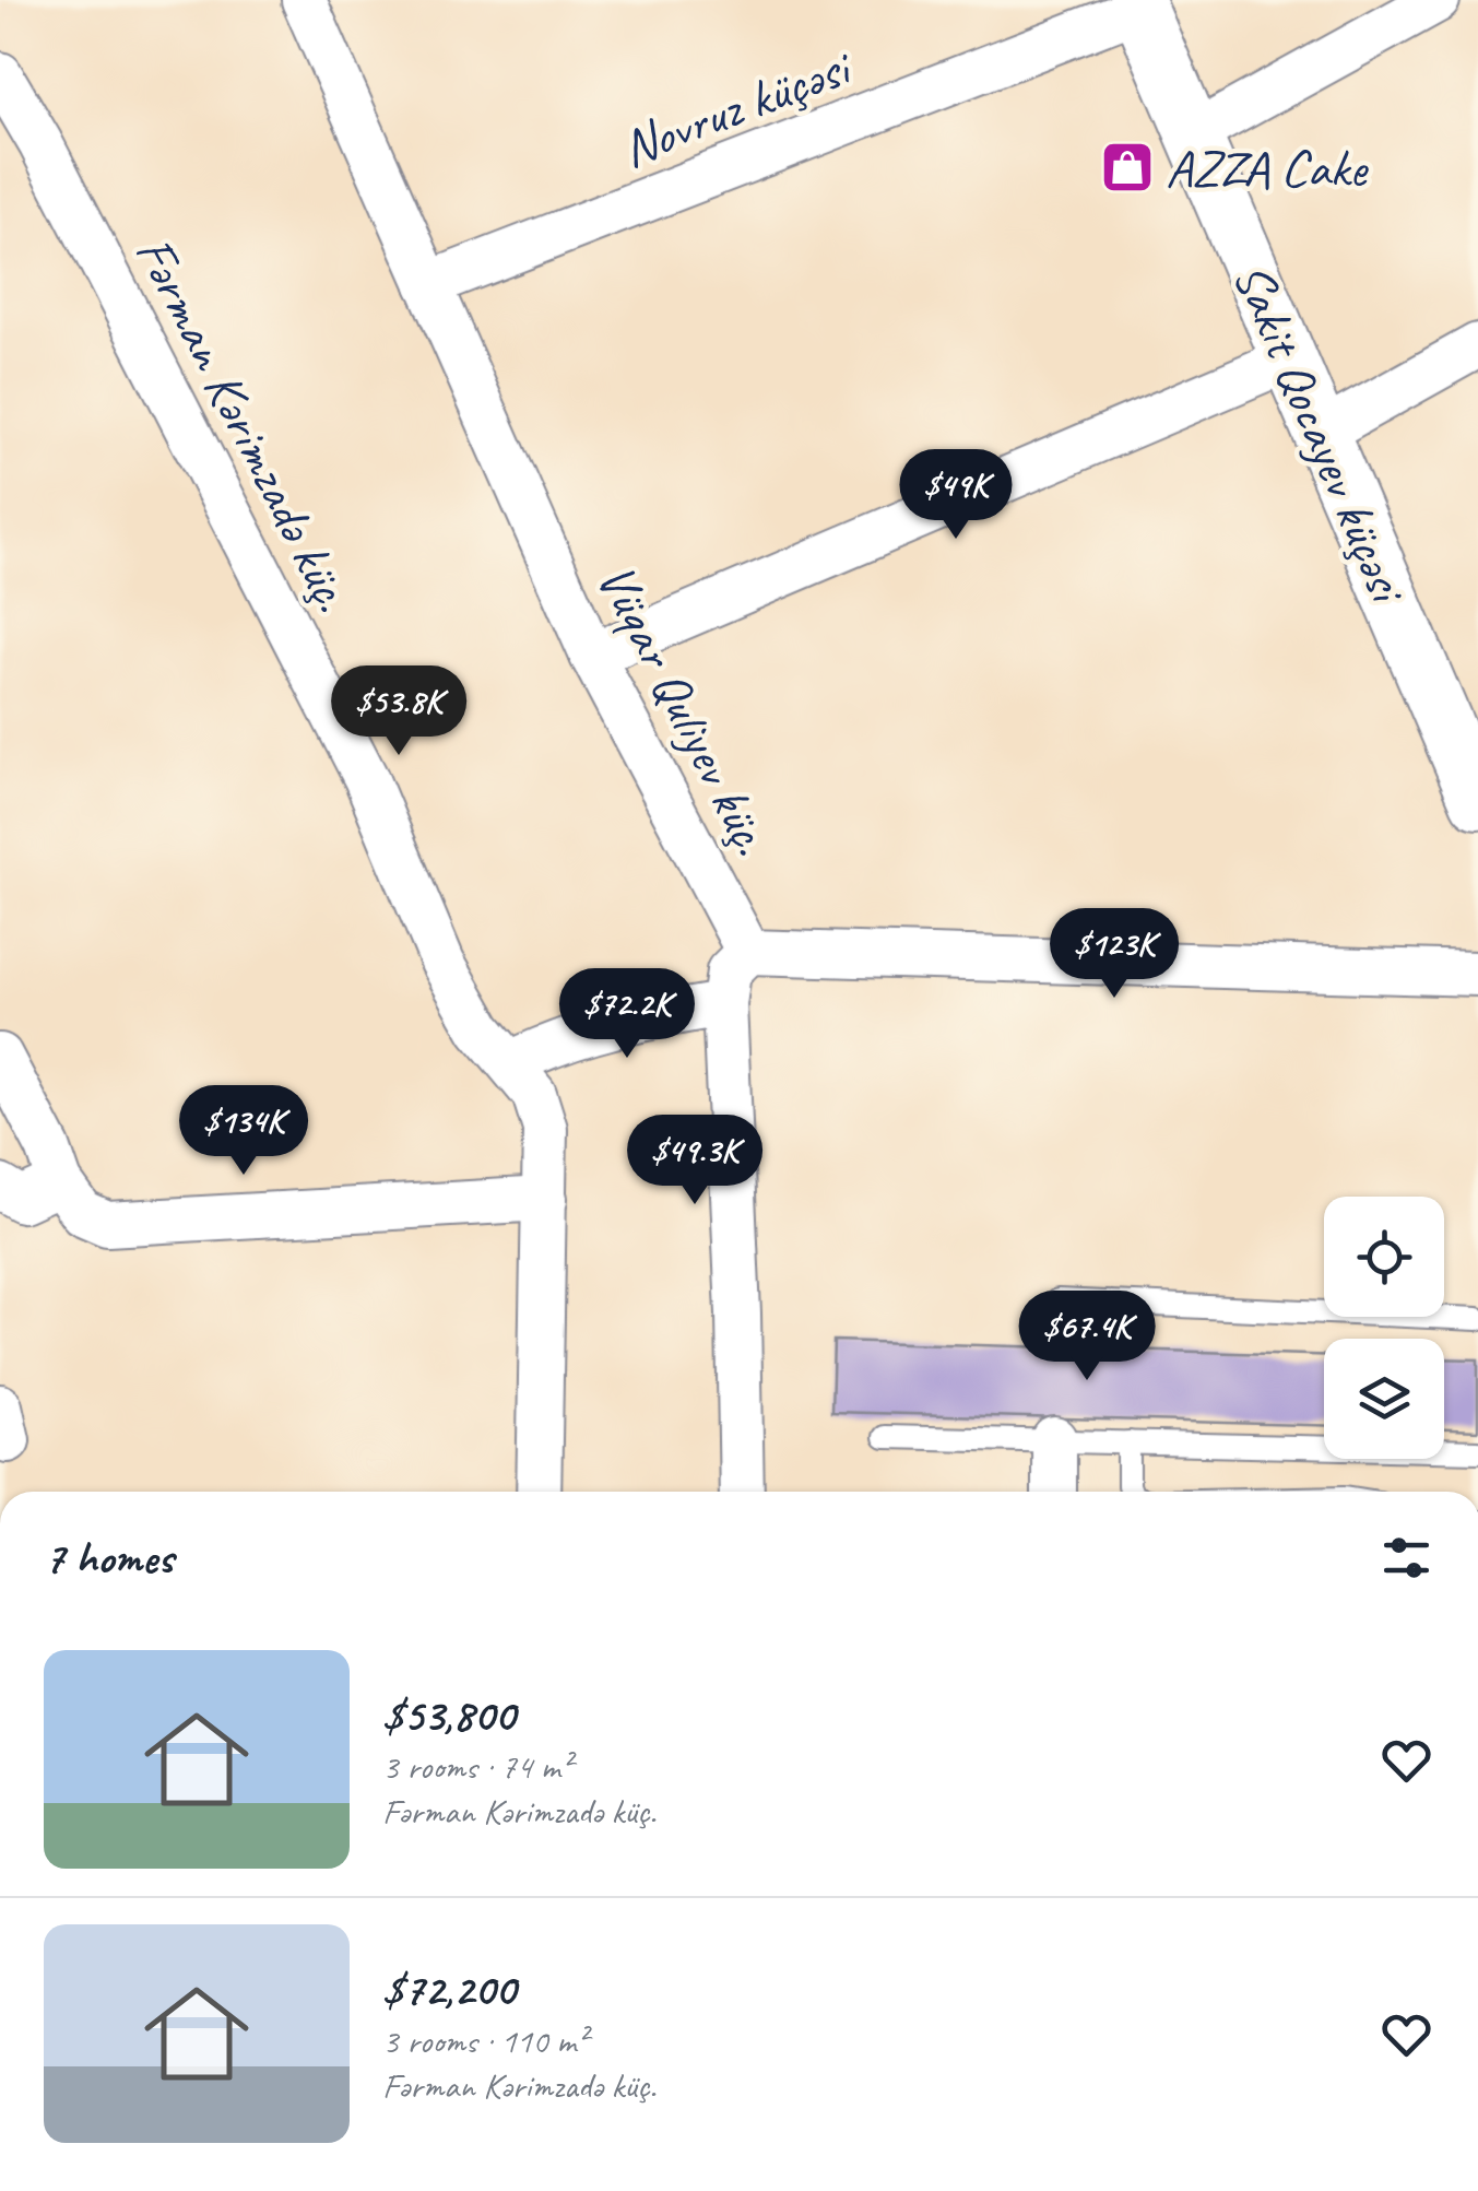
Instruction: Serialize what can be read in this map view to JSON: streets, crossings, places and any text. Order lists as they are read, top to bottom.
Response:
{
  "streets": {
    "street": [
      "Novruz küçəsi",
      "Fərman Kərimzadə küç.",
      "Sakit Qocayev küçəsi",
      "Vüqar Quliyev küç."
    ]
  },
  "crossings": [
    ["Novruz küçəsi", "Sakit Qocayev küçəsi"],
    ["Novruz küçəsi", "Vüqar Quliyev küç."]
  ],
  "places": {
    "shop": ["AZZA Cake"]
  },
  "page": {
    "price": [
      "$49K",
      "$53.8K",
      "$123K",
      "$72.2K",
      "$134K",
      "$49.3K",
      "$67.4K"
    ],
    "heading": "7 homes",
    "list": [
      {
        "name": "$53,800",
        "note": "3 rooms · 74 m² · Fərman Kərimzadə küç."
      },
      {
        "name": "$72,200",
        "note": "3 rooms · 110 m² · Fərman Kərimzadə küç."
      }
    ]
  }
}
